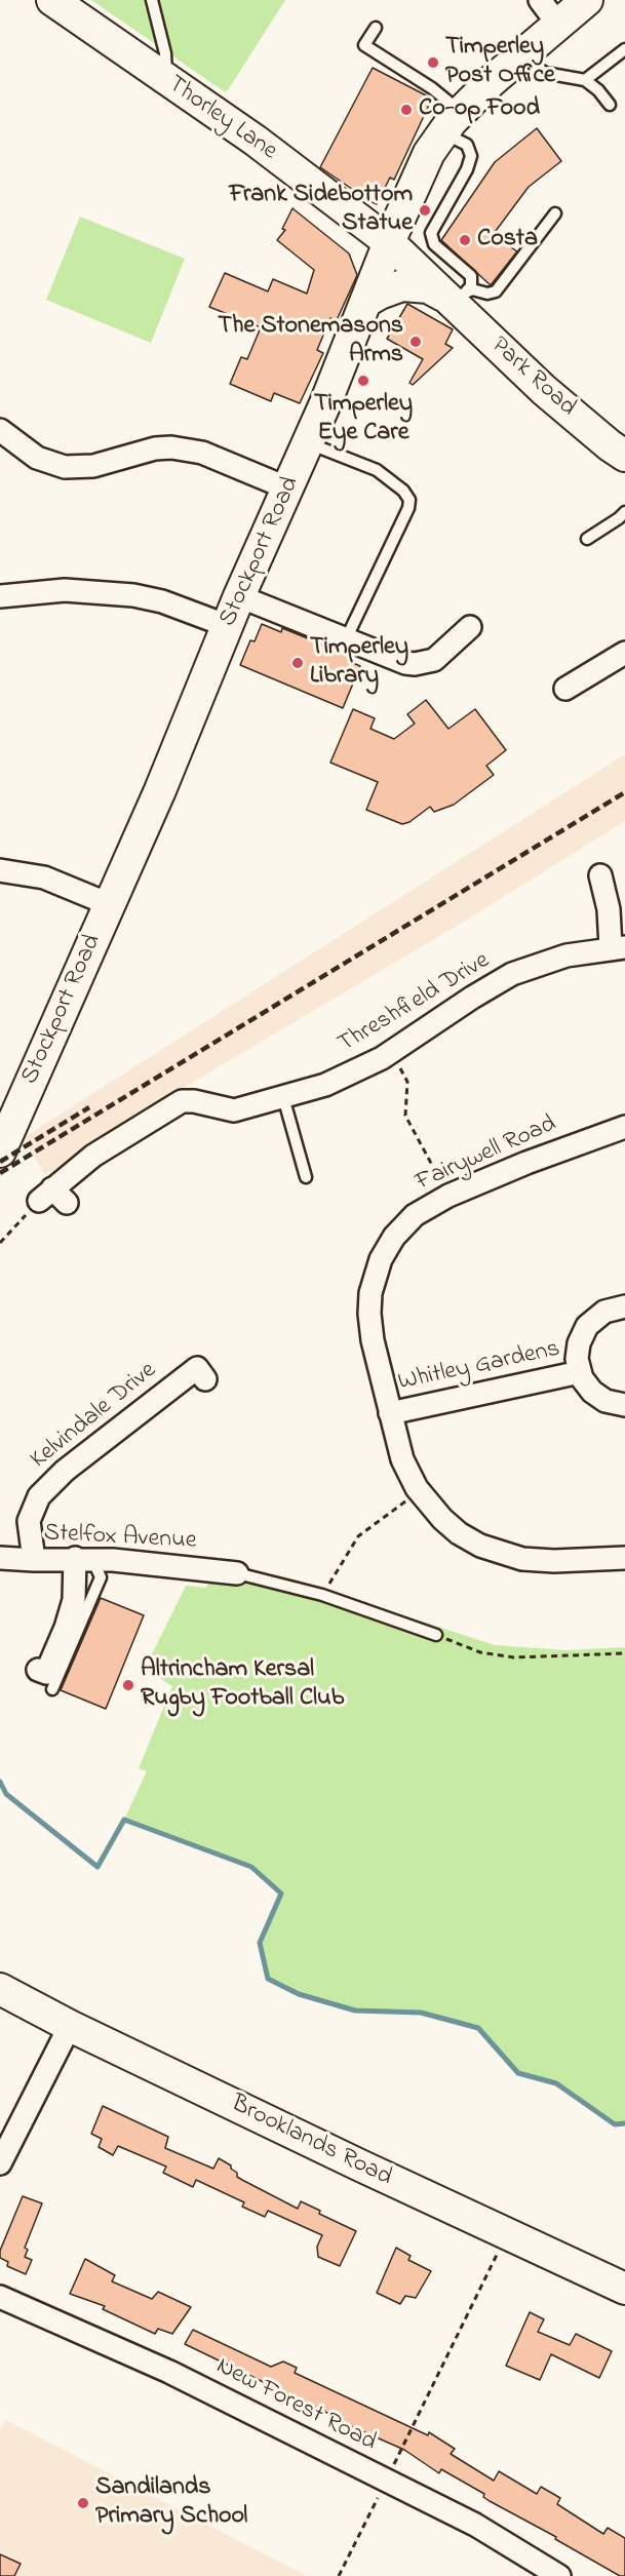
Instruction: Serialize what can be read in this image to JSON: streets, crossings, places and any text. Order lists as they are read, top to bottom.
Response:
{
  "streets": {
    "main road": [
      "Thorley Lane",
      "Park Road",
      "Stockport Road",
      "Brooklands Road"
    ],
    "street": [
      "Threshfield Drive",
      "Fairywell Road",
      "Whitley Gardens",
      "Kelvindale Drive",
      "Stelfox Avenue",
      "New Forest Road"
    ]
  },
  "crossings": [
    ["Thorley Lane", "Park Road"],
    ["Thorley Lane", "Stockport Road"],
    ["Park Road", "Stockport Road"],
    ["Fairywell Road", "Whitley Gardens"],
    ["Kelvindale Drive", "Stelfox Avenue"]
  ],
  "places": [
    "Timperley Post Office",
    "Co-op Food",
    "Frank Sidebottom Statue",
    "Costa",
    "The Stonemasons Arms",
    "Timperley Eye Care",
    "Timperley Library",
    "Altrincham Kersal Rugby Football Club",
    "Sandilands Primary School"
  ]
}
